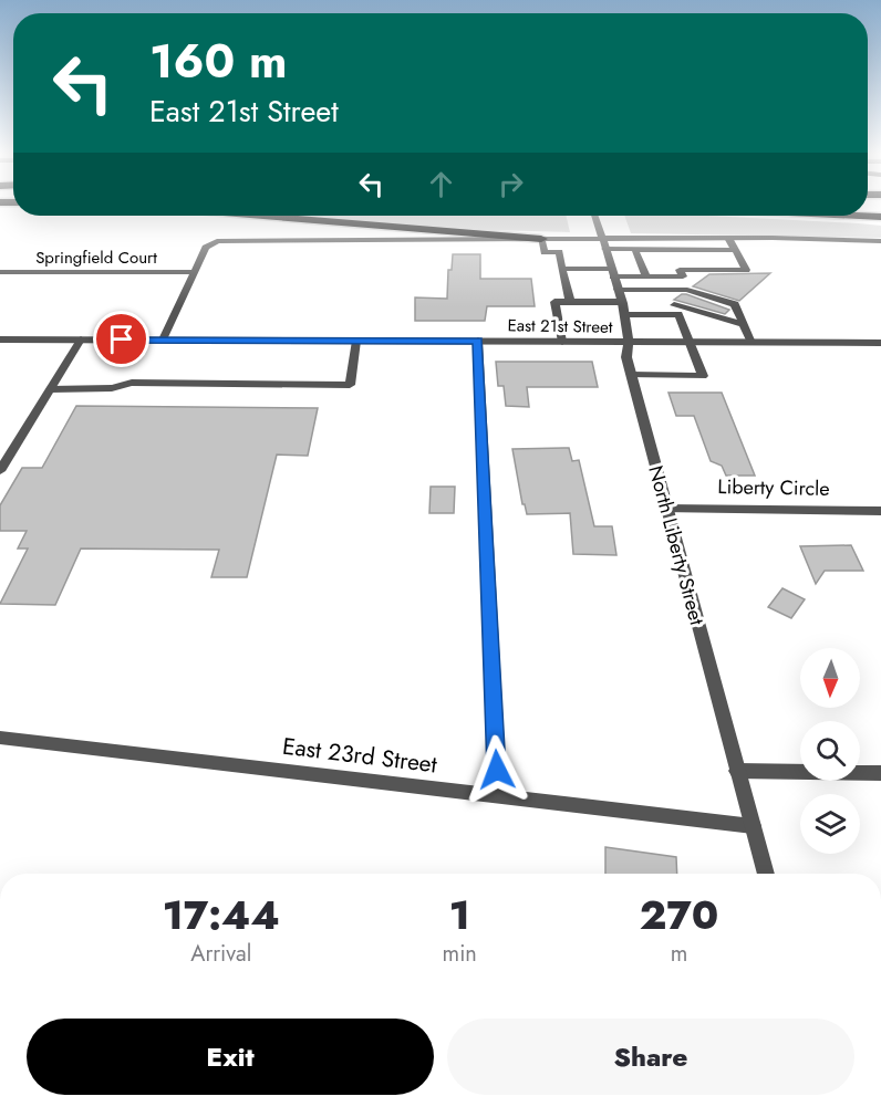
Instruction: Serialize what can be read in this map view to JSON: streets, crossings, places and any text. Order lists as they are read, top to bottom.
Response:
{
  "streets": {
    "street": [
      "Springfield Court",
      "East 21st Street",
      "Liberty Circle",
      "North Liberty Street",
      "East 23rd Street"
    ]
  },
  "crossings": [
    ["East 21st Street", "North Liberty Street"],
    ["Liberty Circle", "North Liberty Street"],
    ["North Liberty Street", "East 23rd Street"]
  ],
  "north": "bottom",
  "page": {
    "turn": ["160 m", "East 21st Street"],
    "eta": [
      "17:44",
      "Arrival",
      "1",
      "min",
      "270",
      "m"
    ],
    "buttons": ["Exit", "Share"]
  }
}
